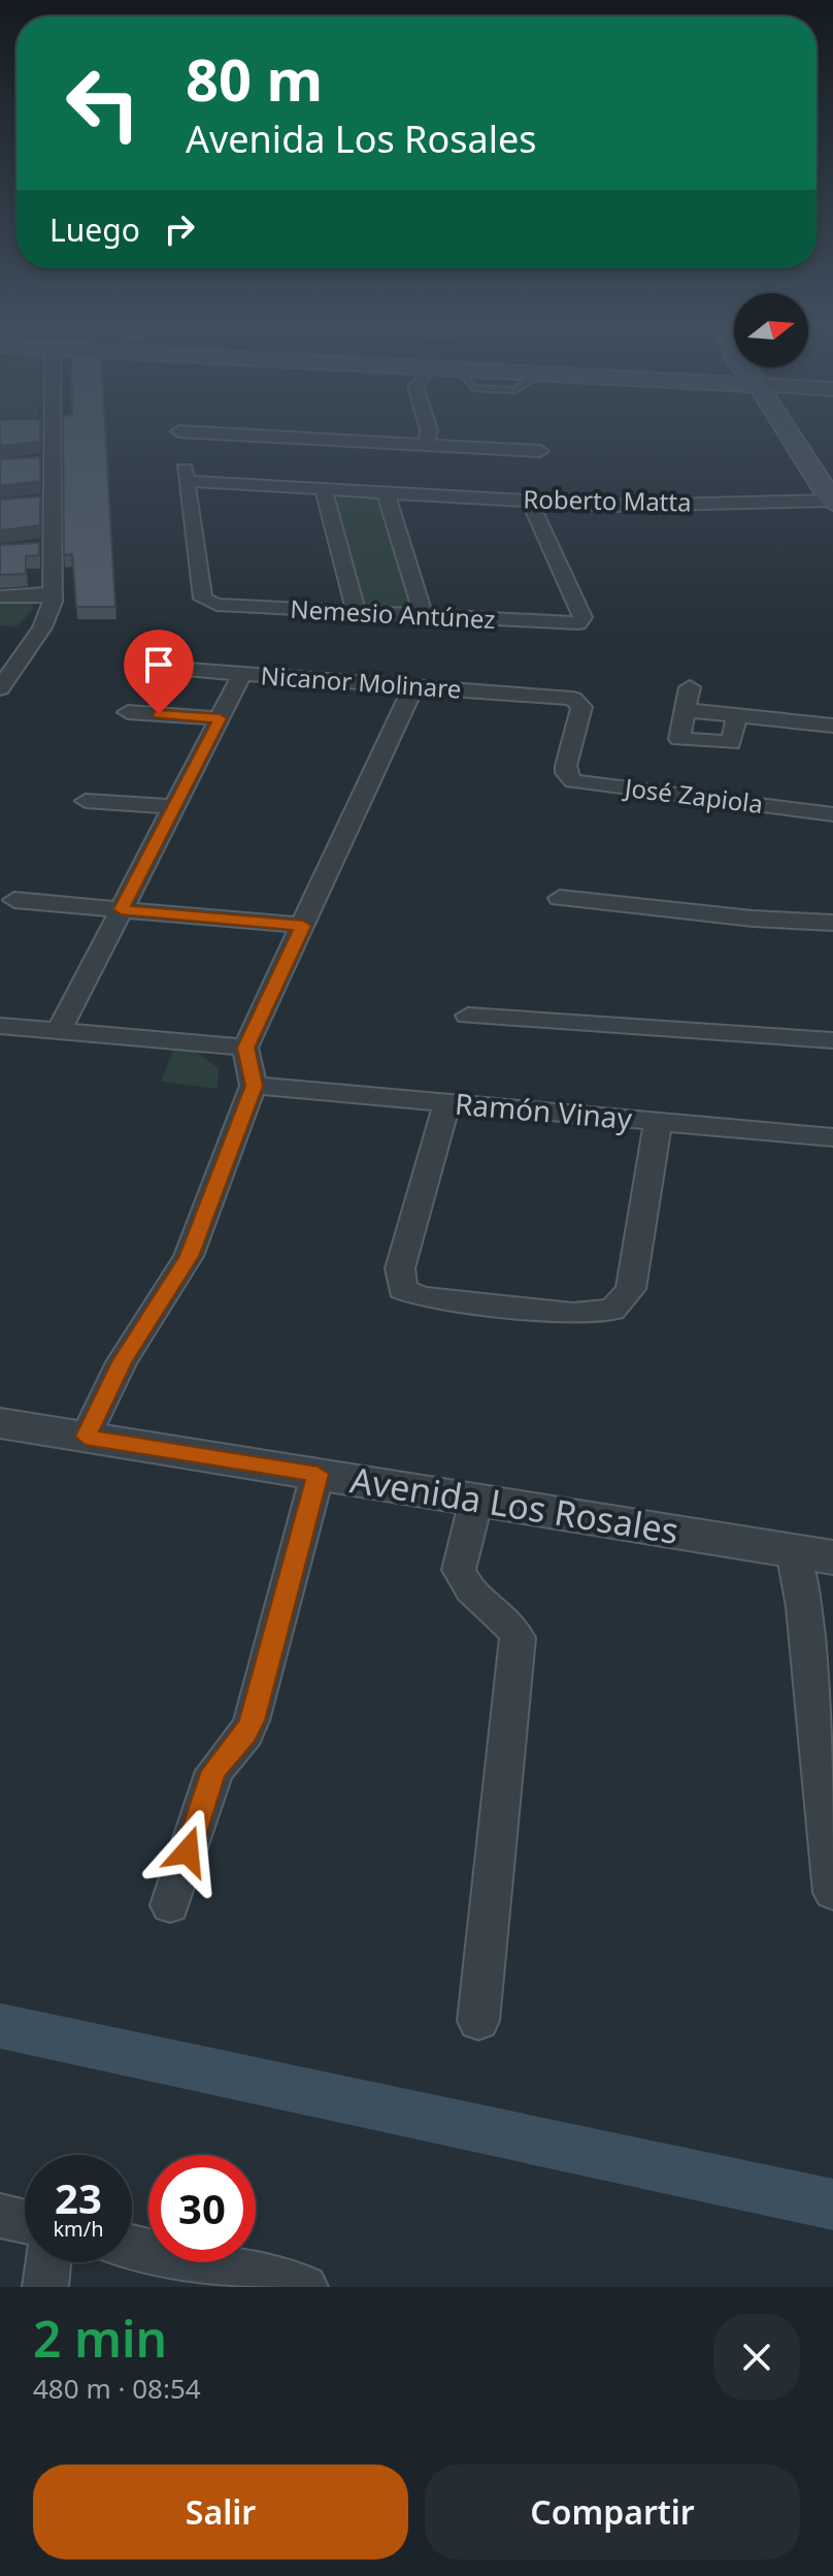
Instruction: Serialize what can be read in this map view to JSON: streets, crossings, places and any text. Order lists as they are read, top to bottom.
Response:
{
  "streets": {
    "street": [
      "Roberto Matta",
      "Nemesio Antúnez",
      "Nicanor Molinare",
      "José Zapiola",
      "Ramón Vinay",
      "Avenida Los Rosales"
    ]
  },
  "crossings": [
    ["Roberto Matta", "Nemesio Antúnez"],
    ["Nicanor Molinare", "José Zapiola"]
  ],
  "north": "right",
  "page": {
    "turn": ["80 m", "Avenida Los Rosales"],
    "then": "Luego",
    "speed": "23 km/h",
    "limit": "30",
    "heading": ["2 min", "480 m · 08:54"],
    "buttons": ["Salir", "Compartir"]
  }
}
